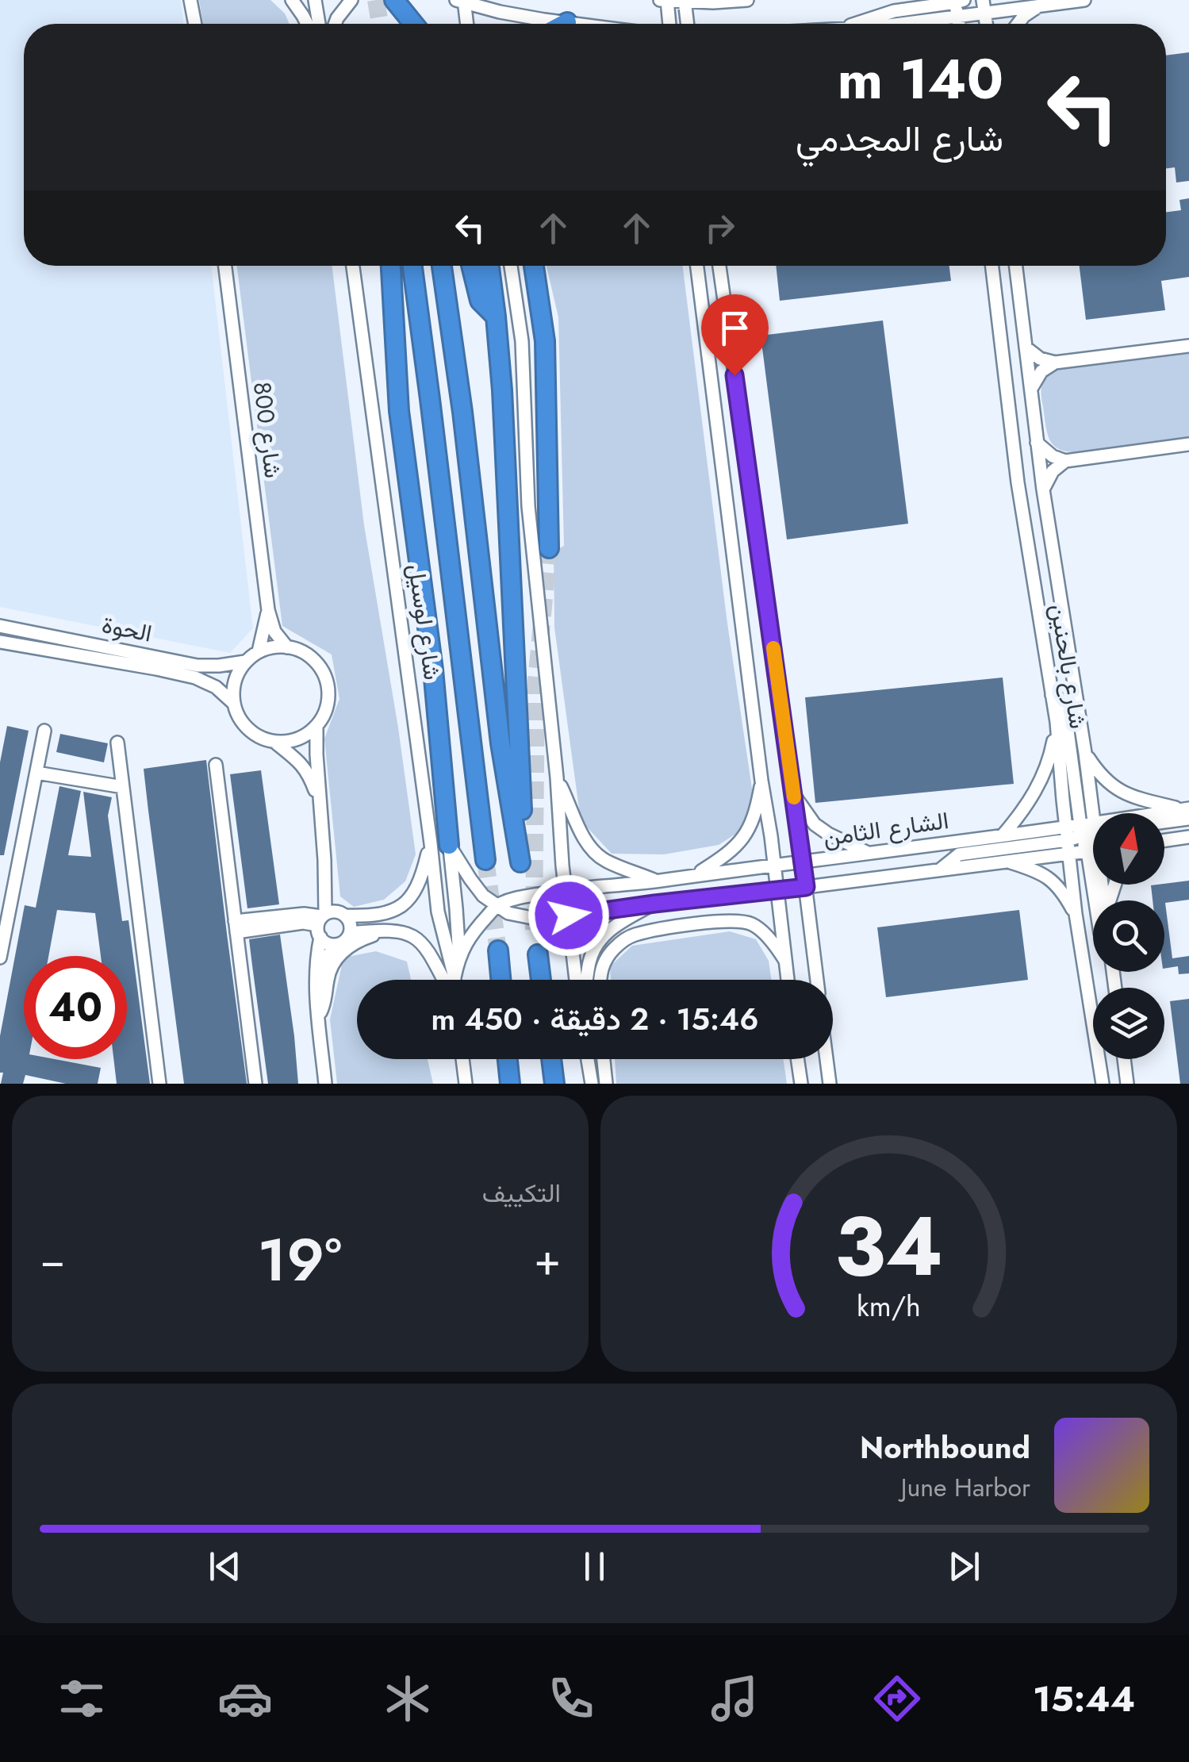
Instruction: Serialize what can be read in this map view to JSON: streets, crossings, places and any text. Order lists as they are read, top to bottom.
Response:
{
  "streets": {
    "highway": ["شارع لوسيل"],
    "street": [
      "شارع 800",
      "الحوة",
      "شارع بالحنين",
      "الشارع الثامن"
    ]
  },
  "crossings": [
    ["شارع 800", "الحوة"],
    ["شارع لوسيل", "الشارع الثامن"],
    ["شارع بالحنين", "الشارع الثامن"]
  ],
  "north": "top",
  "page": {
    "turn": ["140 m", "شارع المجدمي"],
    "limit": "40",
    "trip": "15:46 · 2 دقيقة · 450 m",
    "tile": "التكييف",
    "heat": ["−", "19°", "+"],
    "song": ["Northbound", "June Harbor"],
    "tabs": "15:44",
    "gauge": ["34", "km/h"]
  }
}
